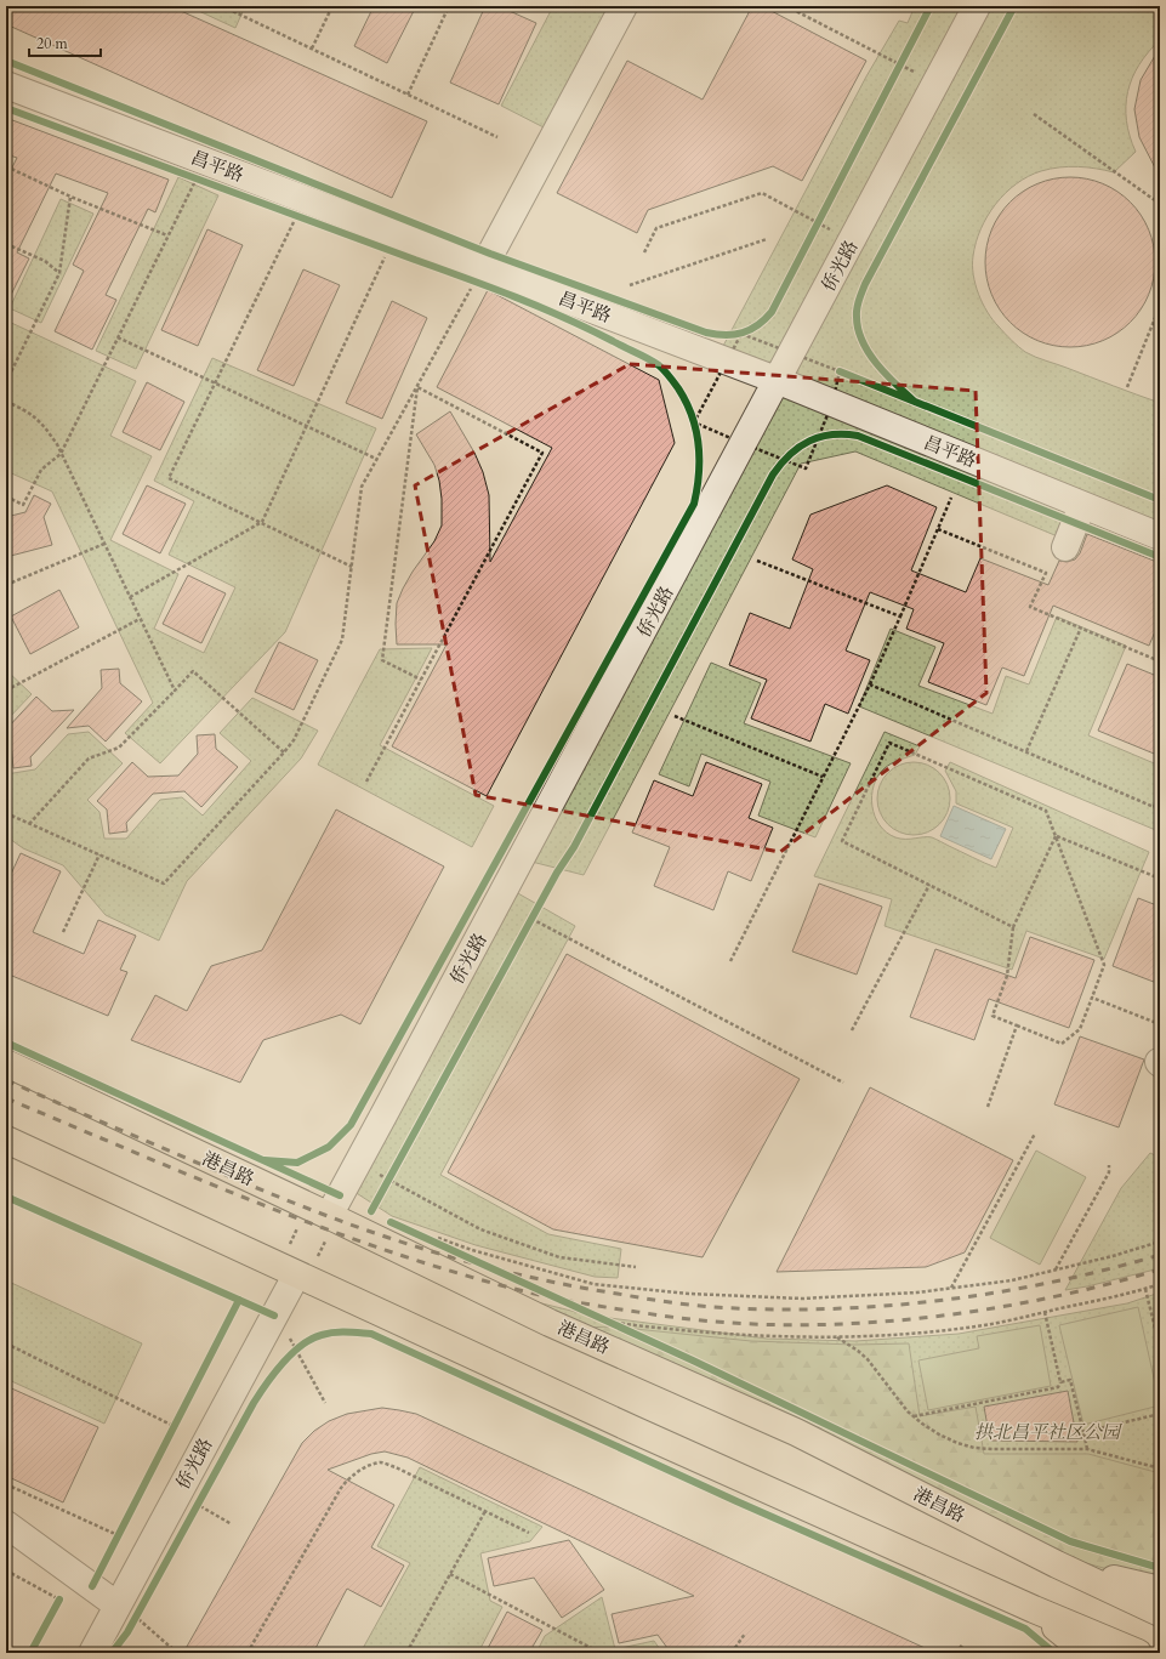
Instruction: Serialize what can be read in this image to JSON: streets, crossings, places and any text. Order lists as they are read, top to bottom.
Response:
{
  "streets": {
    "main road": ["港昌路"],
    "street": ["昌平路", "侨光路"]
  },
  "crossings": [
    ["昌平路", "侨光路"],
    ["侨光路", "港昌路"]
  ],
  "parks": ["拱北昌平社区公园"],
  "scale_bar": "20 m"
}
